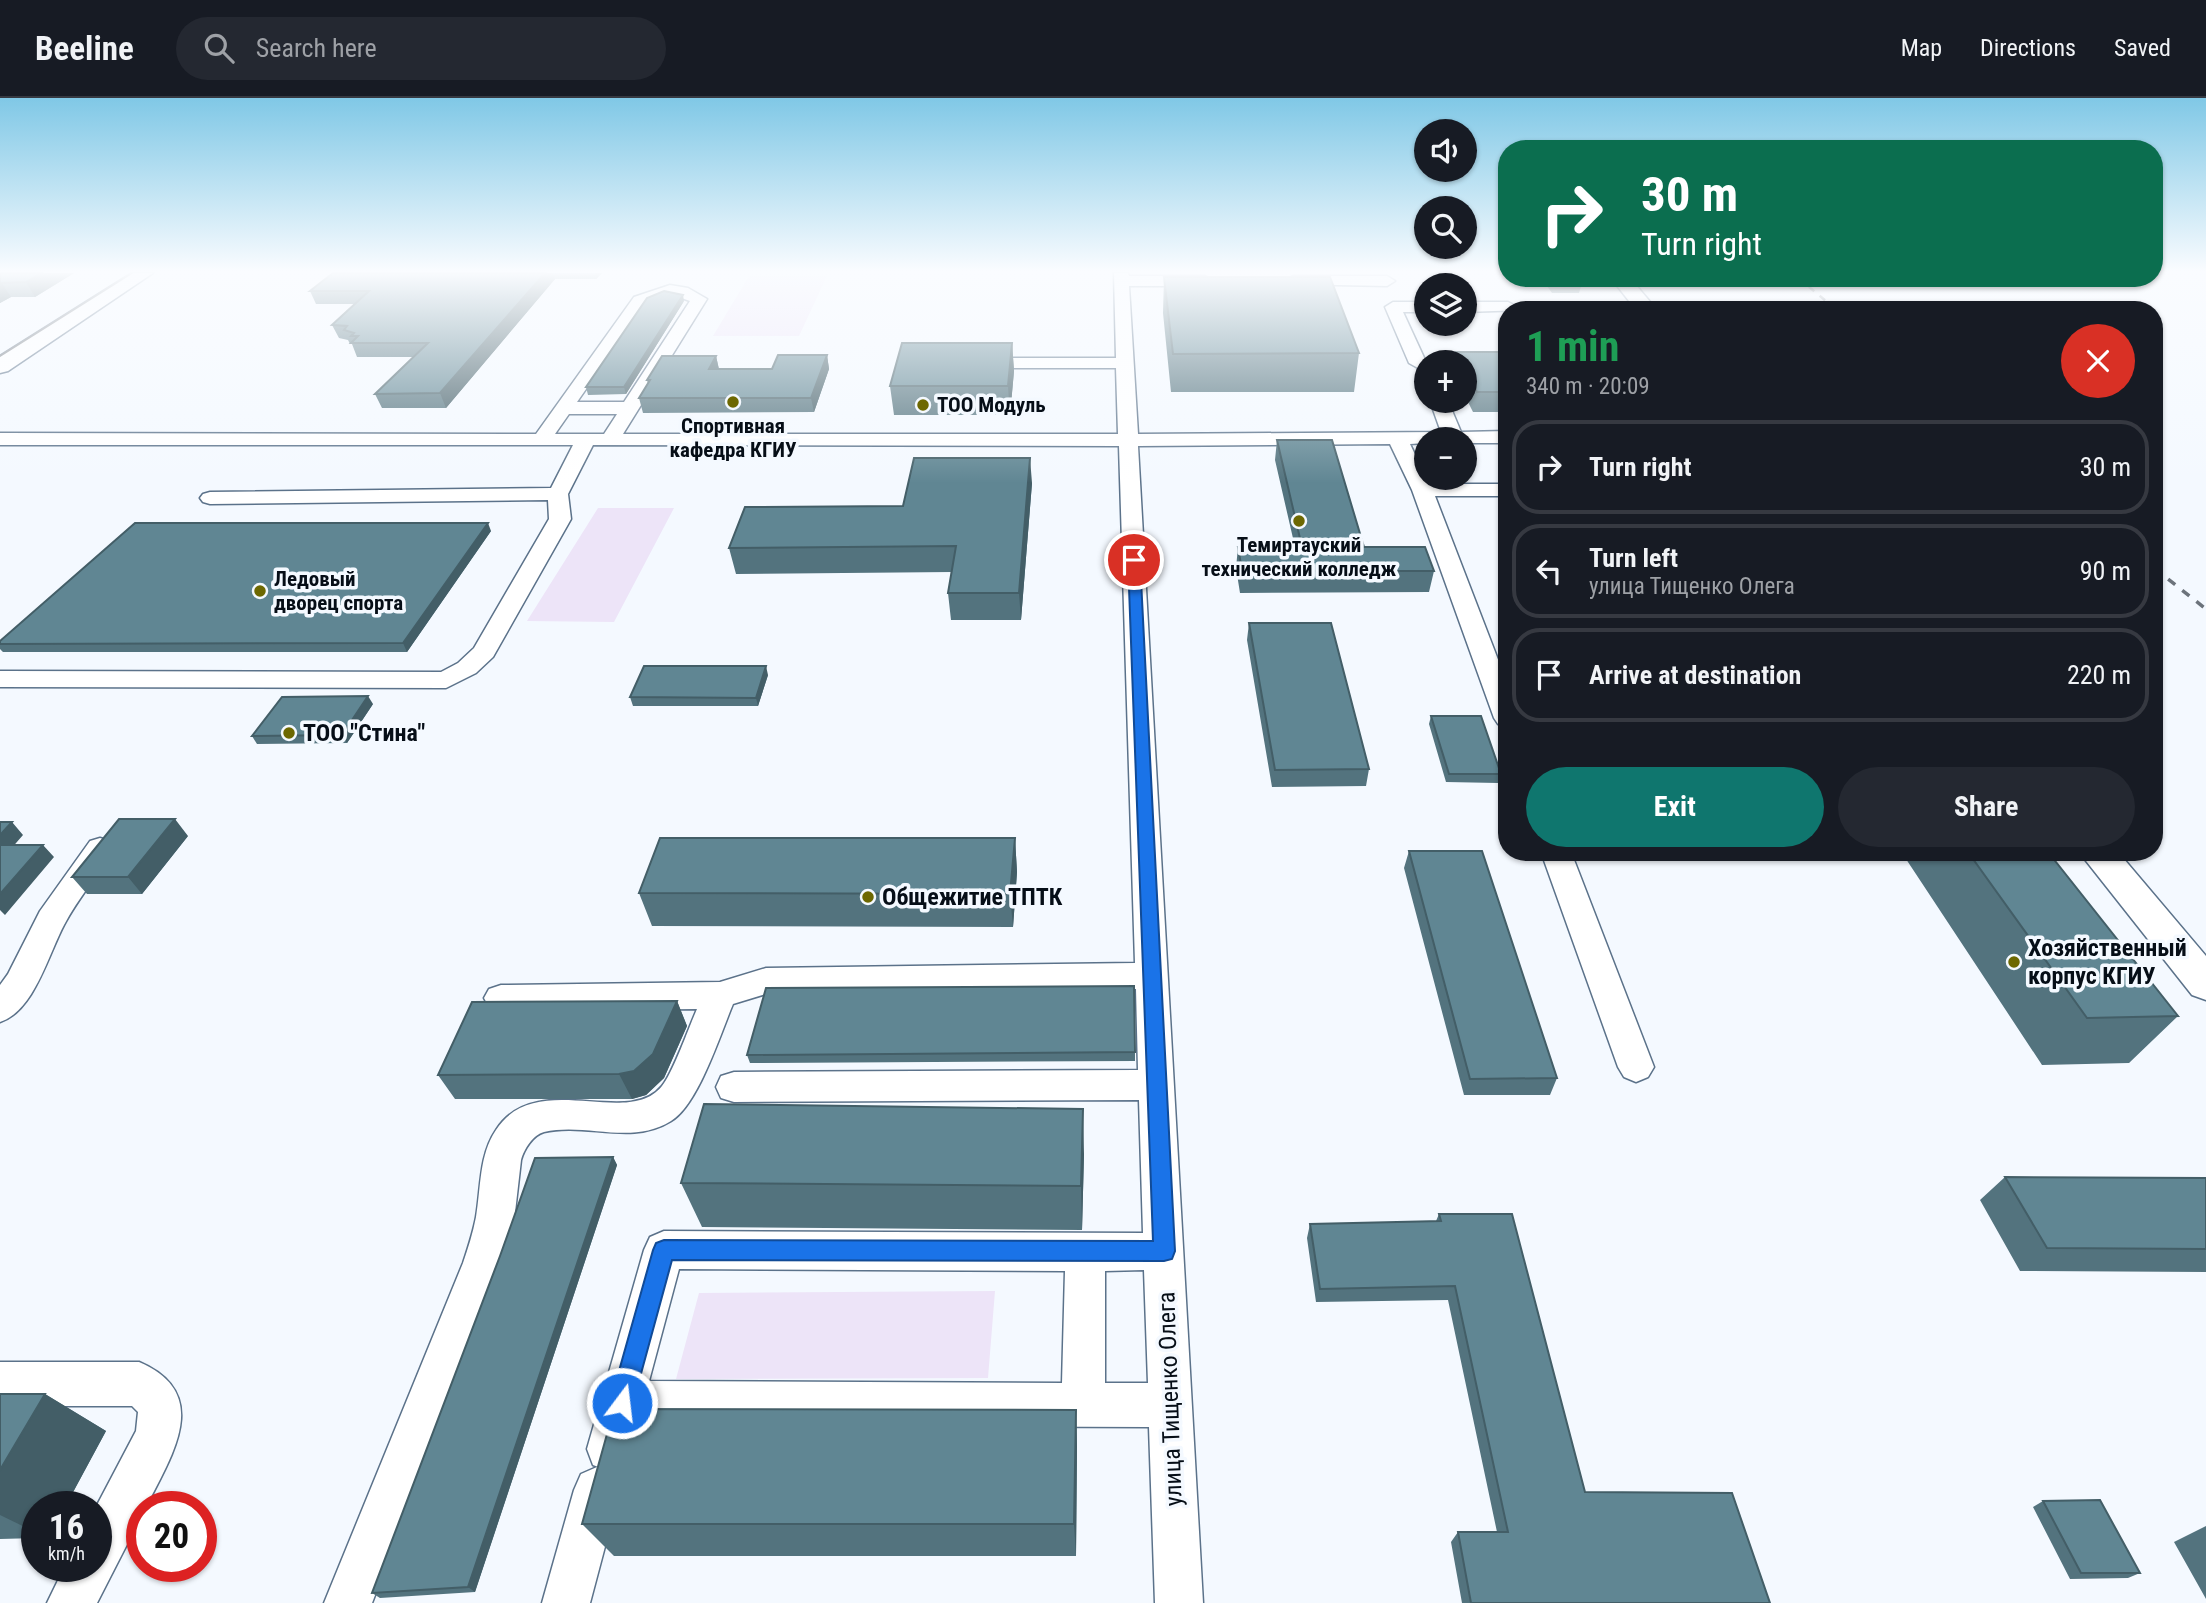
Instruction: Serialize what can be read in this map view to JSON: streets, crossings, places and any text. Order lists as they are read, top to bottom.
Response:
{
  "streets": {
    "street": ["улица Тищенко Олега"]
  },
  "places": [
    "Спортивная кафедра КГИУ",
    "ТОО Модуль",
    "Темиртауский технический колледж",
    "Ледовый дворец спорта",
    "ТОО \"Стина\"",
    "Общежитие ТПТК",
    "Хозяйственный корпус КГИУ"
  ],
  "page": {
    "header": "Beeline",
    "search": "Search here",
    "nav": ["Map", "Directions", "Saved"],
    "map_buttons": ["+", "−"],
    "turn": ["30 m", "Turn right"],
    "heading": ["1 min", "340 m · 20:09"],
    "list": [
      {
        "name": "Turn right",
        "value": "30 m"
      },
      {
        "name": "Turn left",
        "note": "улица Тищенко Олега",
        "value": "90 m"
      },
      {
        "name": "Arrive at destination",
        "value": "220 m"
      }
    ],
    "buttons": ["Exit", "Share"],
    "speed": "16 km/h",
    "limit": "20"
  }
}
